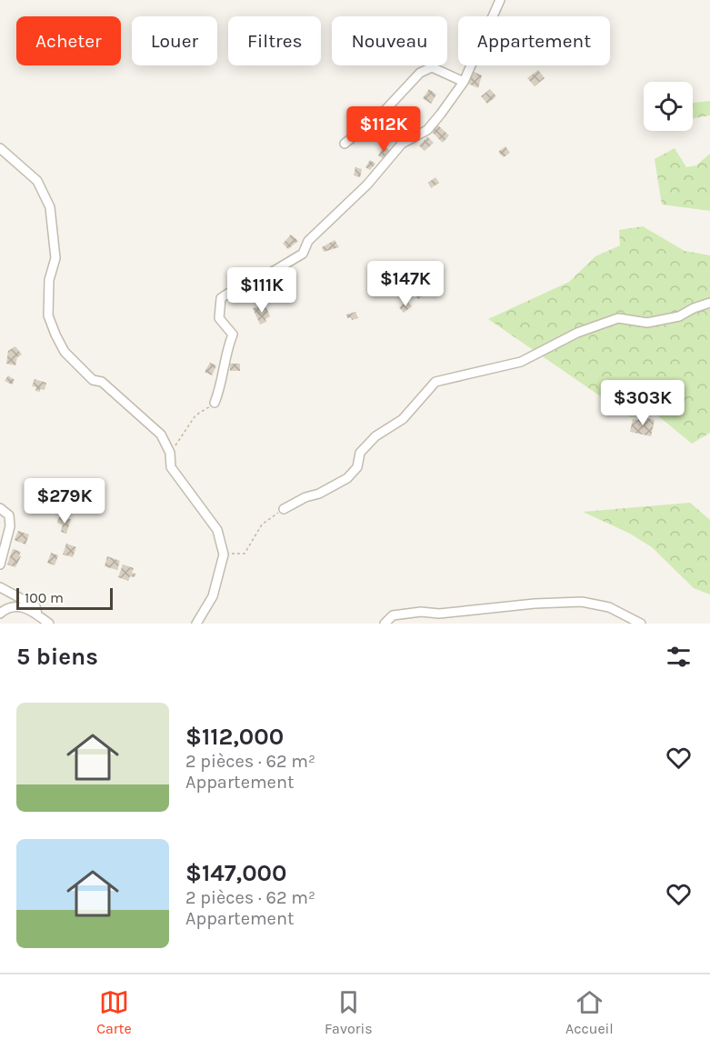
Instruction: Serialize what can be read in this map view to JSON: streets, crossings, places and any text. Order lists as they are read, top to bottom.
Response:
{
  "scale_bar": "100 m",
  "page": {
    "chip": [
      "Acheter",
      "Louer",
      "Filtres",
      "Nouveau",
      "Appartement"
    ],
    "price": [
      "$112K",
      "$147K",
      "$111K",
      "$303K",
      "$279K"
    ],
    "scale": "100 m",
    "heading": "5 biens",
    "list": [
      {
        "name": "$112,000",
        "note": "2 pièces · 62 m² · Appartement"
      },
      {
        "name": "$147,000",
        "note": "2 pièces · 62 m² · Appartement"
      }
    ],
    "tabs": ["Carte", "Favoris", "Accueil"]
  }
}
